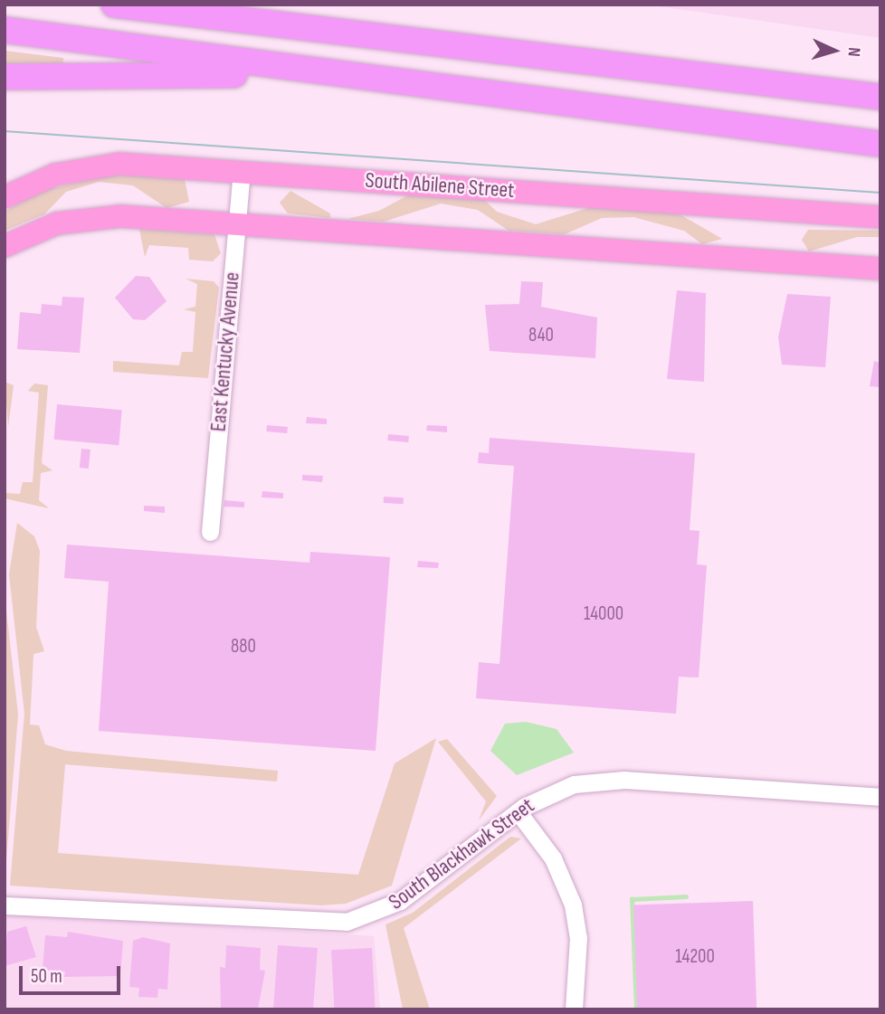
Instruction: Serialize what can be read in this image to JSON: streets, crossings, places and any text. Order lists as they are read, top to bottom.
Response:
{
  "streets": {
    "main road": ["South Abilene Street"],
    "street": ["East Kentucky Avenue", "South Blackhawk Street"]
  },
  "crossings": [
    ["South Abilene Street", "East Kentucky Avenue"]
  ],
  "house_numbers": [
    "840",
    "14000",
    "880",
    "14200"
  ],
  "scale_bar": "50 m",
  "north": "right"
}
